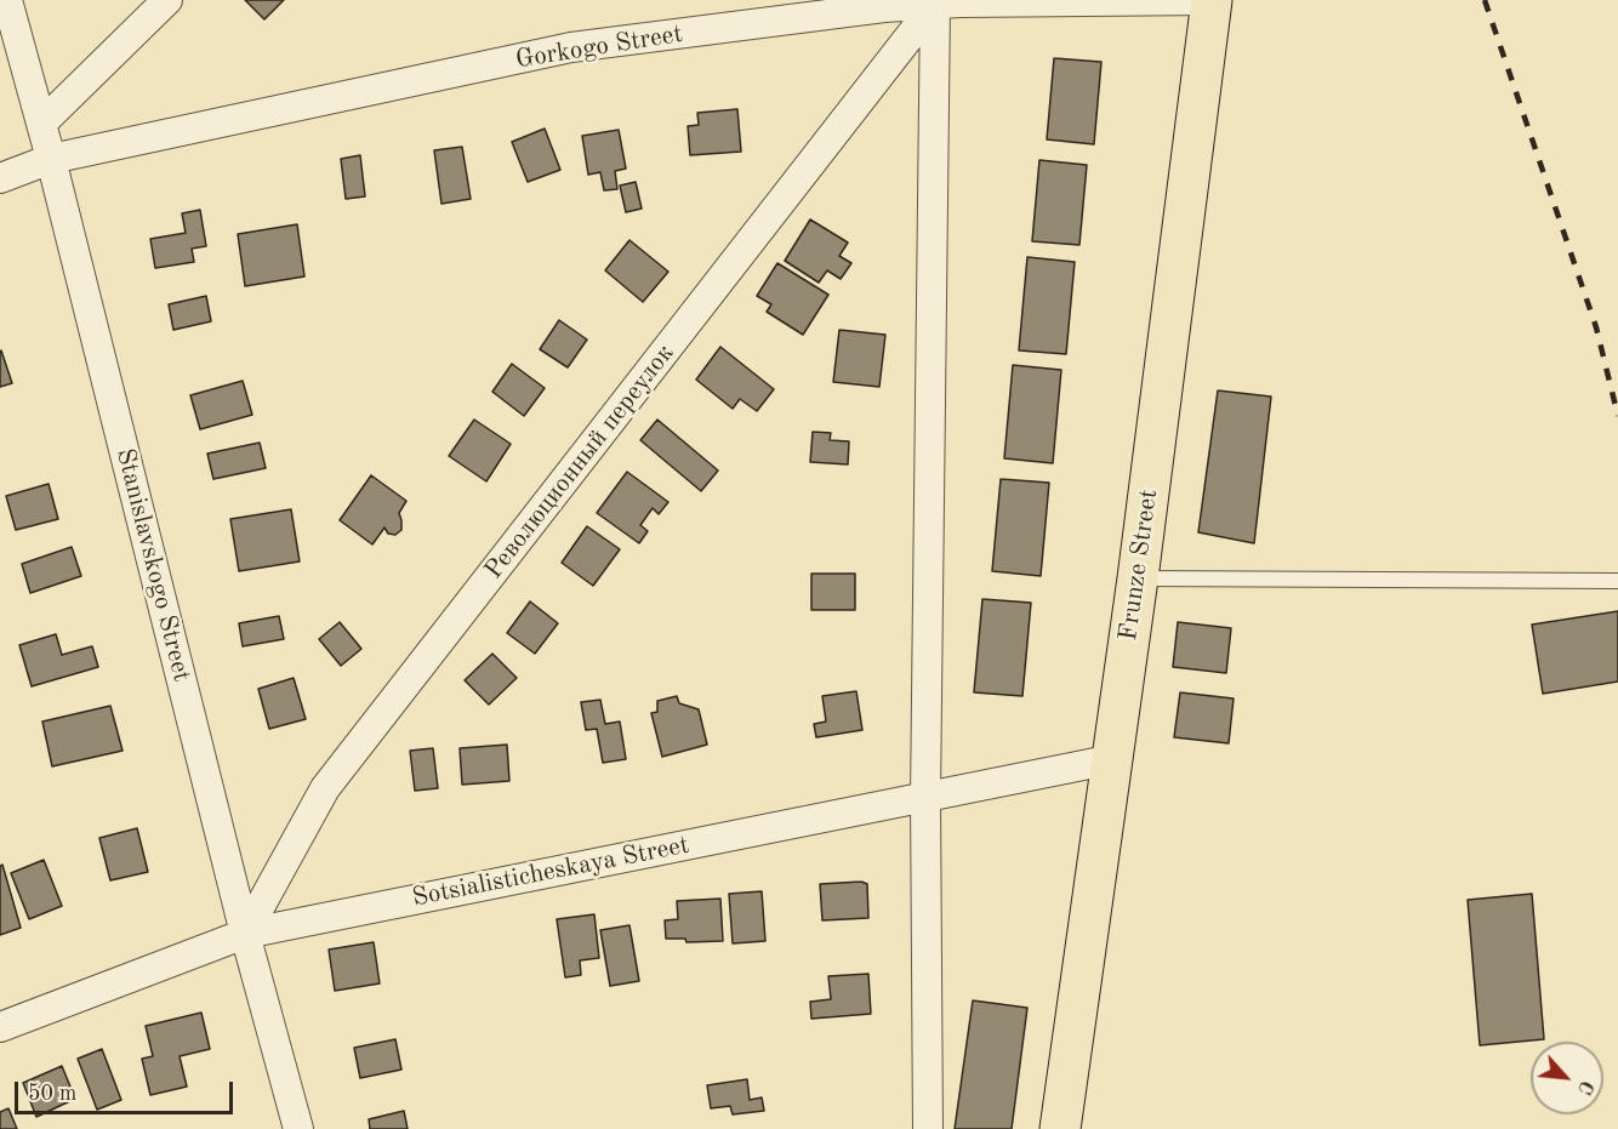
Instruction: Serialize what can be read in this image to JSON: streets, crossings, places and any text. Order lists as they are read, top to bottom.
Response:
{
  "streets": {
    "main road": ["Frunze Street"],
    "street": [
      "Gorkogo Street",
      "Революционный переулок",
      "Stanislavskogo Street",
      "Sotsialisticheskaya Street"
    ]
  },
  "crossings": [
    ["Gorkogo Street", "Революционный переулок"],
    ["Gorkogo Street", "Stanislavskogo Street"],
    ["Gorkogo Street", "Frunze Street"],
    ["Революционный переулок", "Stanislavskogo Street"],
    ["Революционный переулок", "Sotsialisticheskaya Street"],
    ["Stanislavskogo Street", "Sotsialisticheskaya Street"],
    ["Frunze Street", "Sotsialisticheskaya Street"]
  ],
  "scale_bar": "50 m",
  "north": "bottom right"
}
